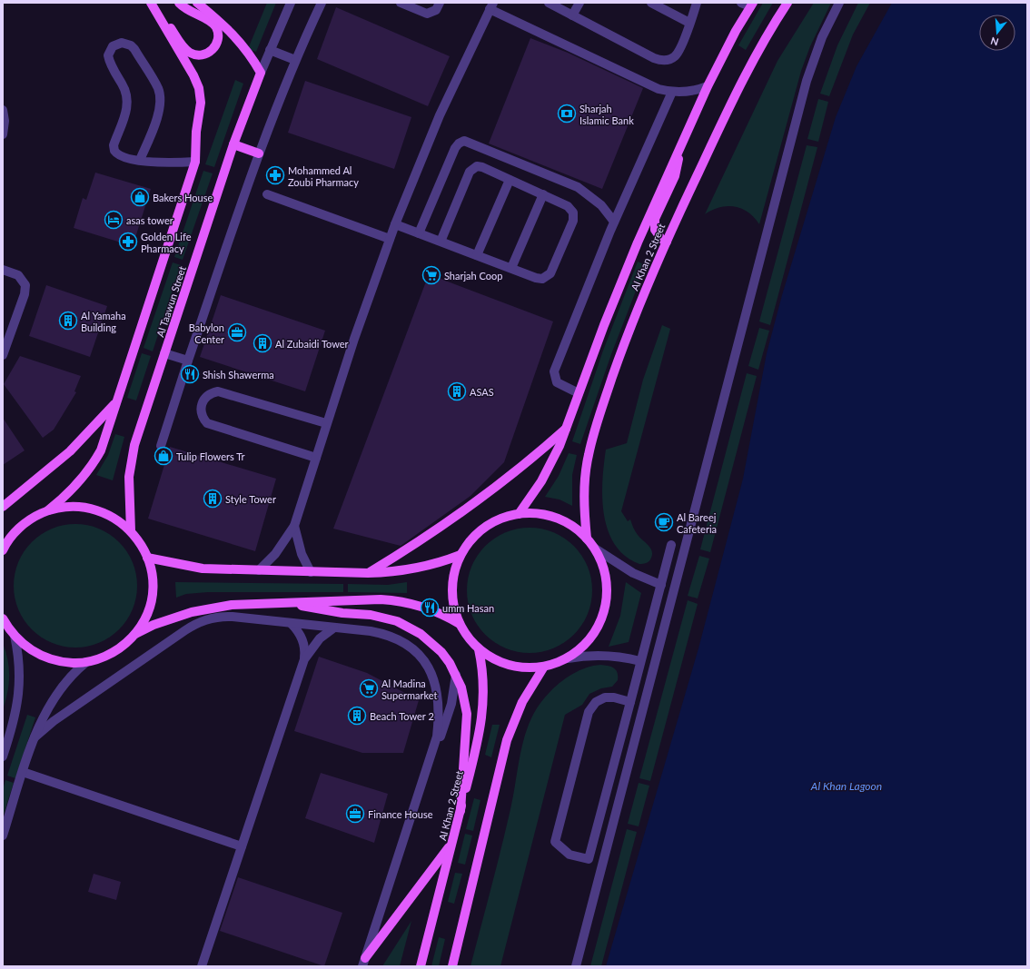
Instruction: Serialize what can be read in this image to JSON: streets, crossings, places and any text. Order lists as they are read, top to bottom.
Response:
{
  "streets": {
    "main road": ["Al Khan 2 Street", "Al Taawun Street"]
  },
  "water": ["Al Khan Lagoon"],
  "places": {
    "bank": ["Sharjah Islamic Bank"],
    "pharmacy": ["Mohammed Al Zoubi Pharmacy", "Golden Life Pharmacy"],
    "shop": ["Bakers House", "Tulip Flowers Tr"],
    "hotel": ["asas tower"],
    "supermarket": ["Sharjah Coop", "Al Madina Supermarket"],
    "building": [
      "Al Yamaha Building",
      "Al Zubaidi Tower",
      "ASAS",
      "Style Tower",
      "Beach Tower 2"
    ],
    "office": ["Babylon Center", "Finance House"],
    "restaurant": ["Shish Shawerma", "umm Hasan"],
    "cafe": ["Al Bareej Cafeteria"]
  },
  "north": "bottom"
}
